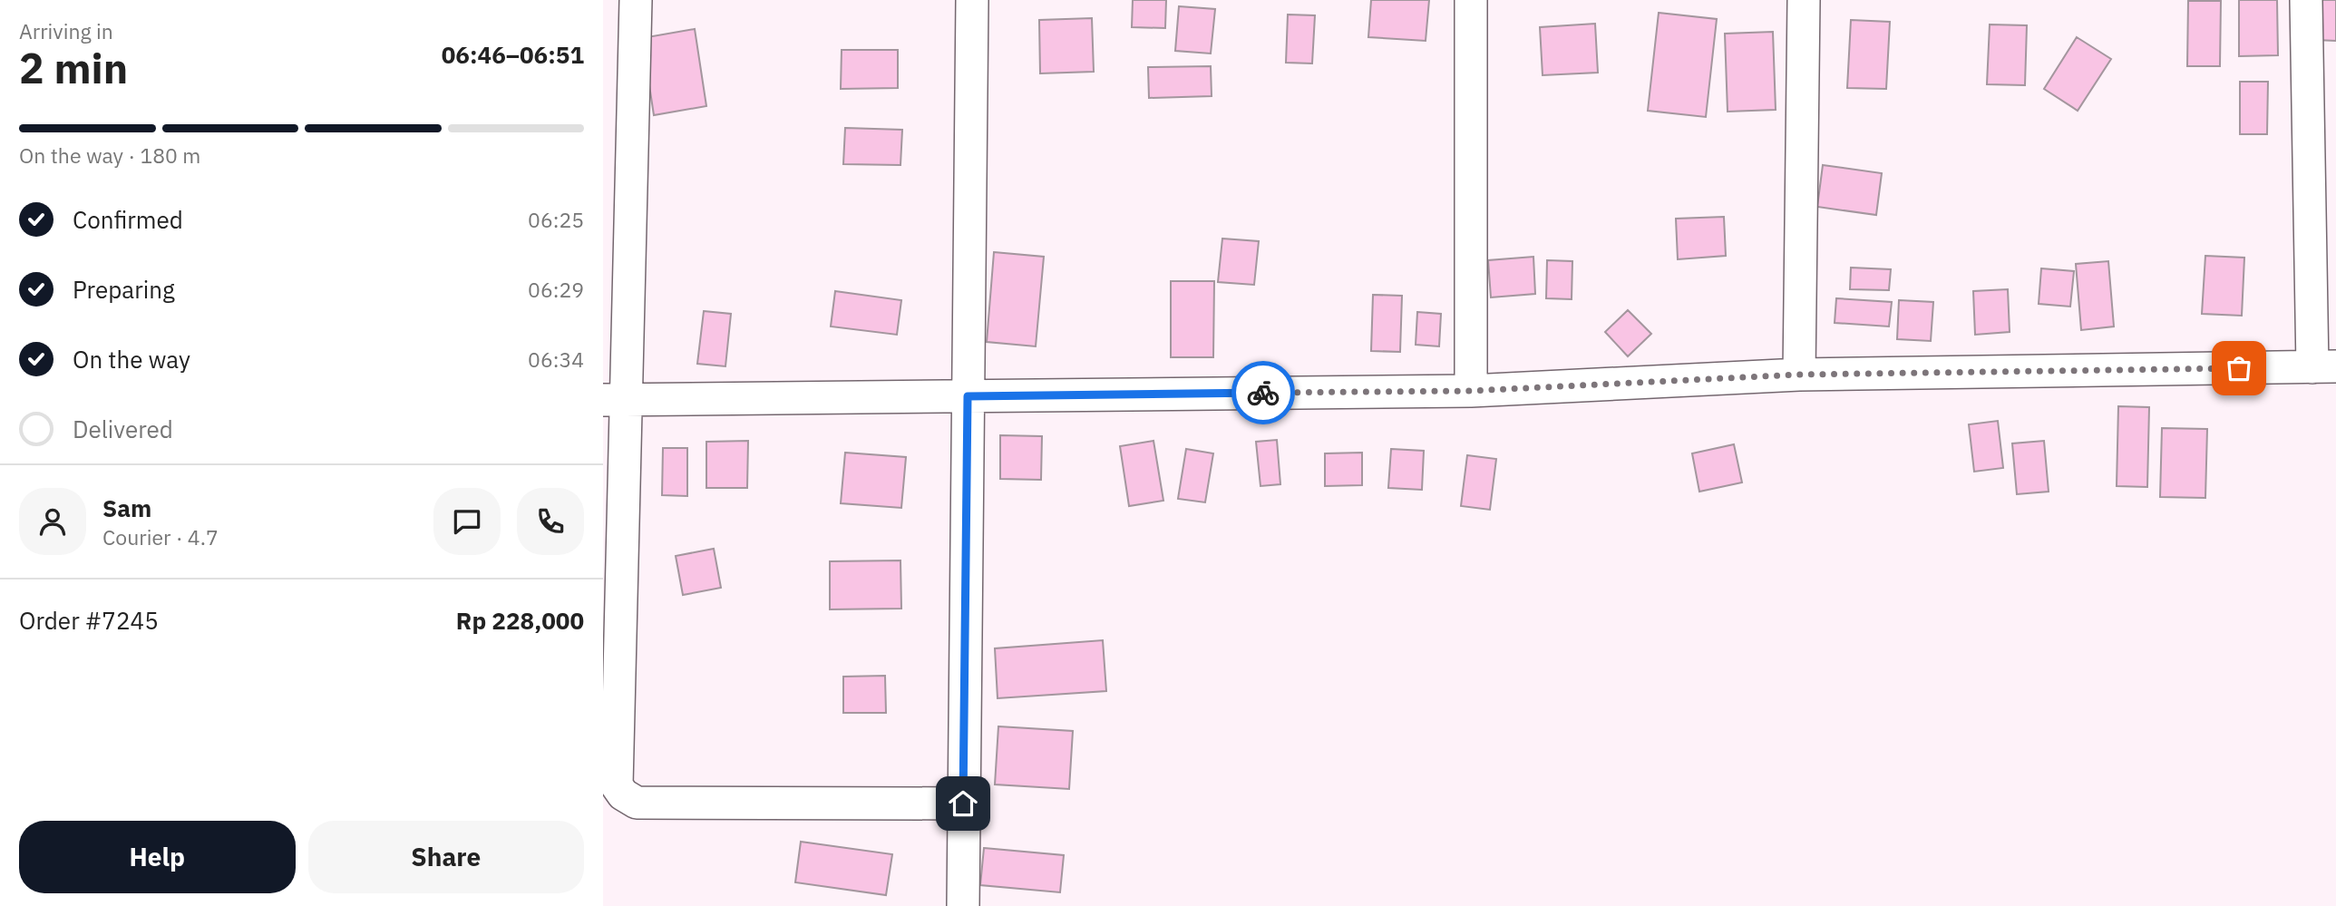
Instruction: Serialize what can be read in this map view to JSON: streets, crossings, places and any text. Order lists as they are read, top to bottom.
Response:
{
  "page": {
    "heading": ["2 min", "Arriving in", "06:46–06:51"],
    "panel": [
      "Sam",
      "Courier · 4.7",
      "Order #7245",
      "Rp 228,000"
    ],
    "bar": "On the way · 180 m",
    "list": [
      ["Confirmed", "06:25"],
      ["Preparing", "06:29"],
      ["On the way", "06:34"],
      "Delivered"
    ],
    "buttons": ["Help", "Share"]
  }
}
